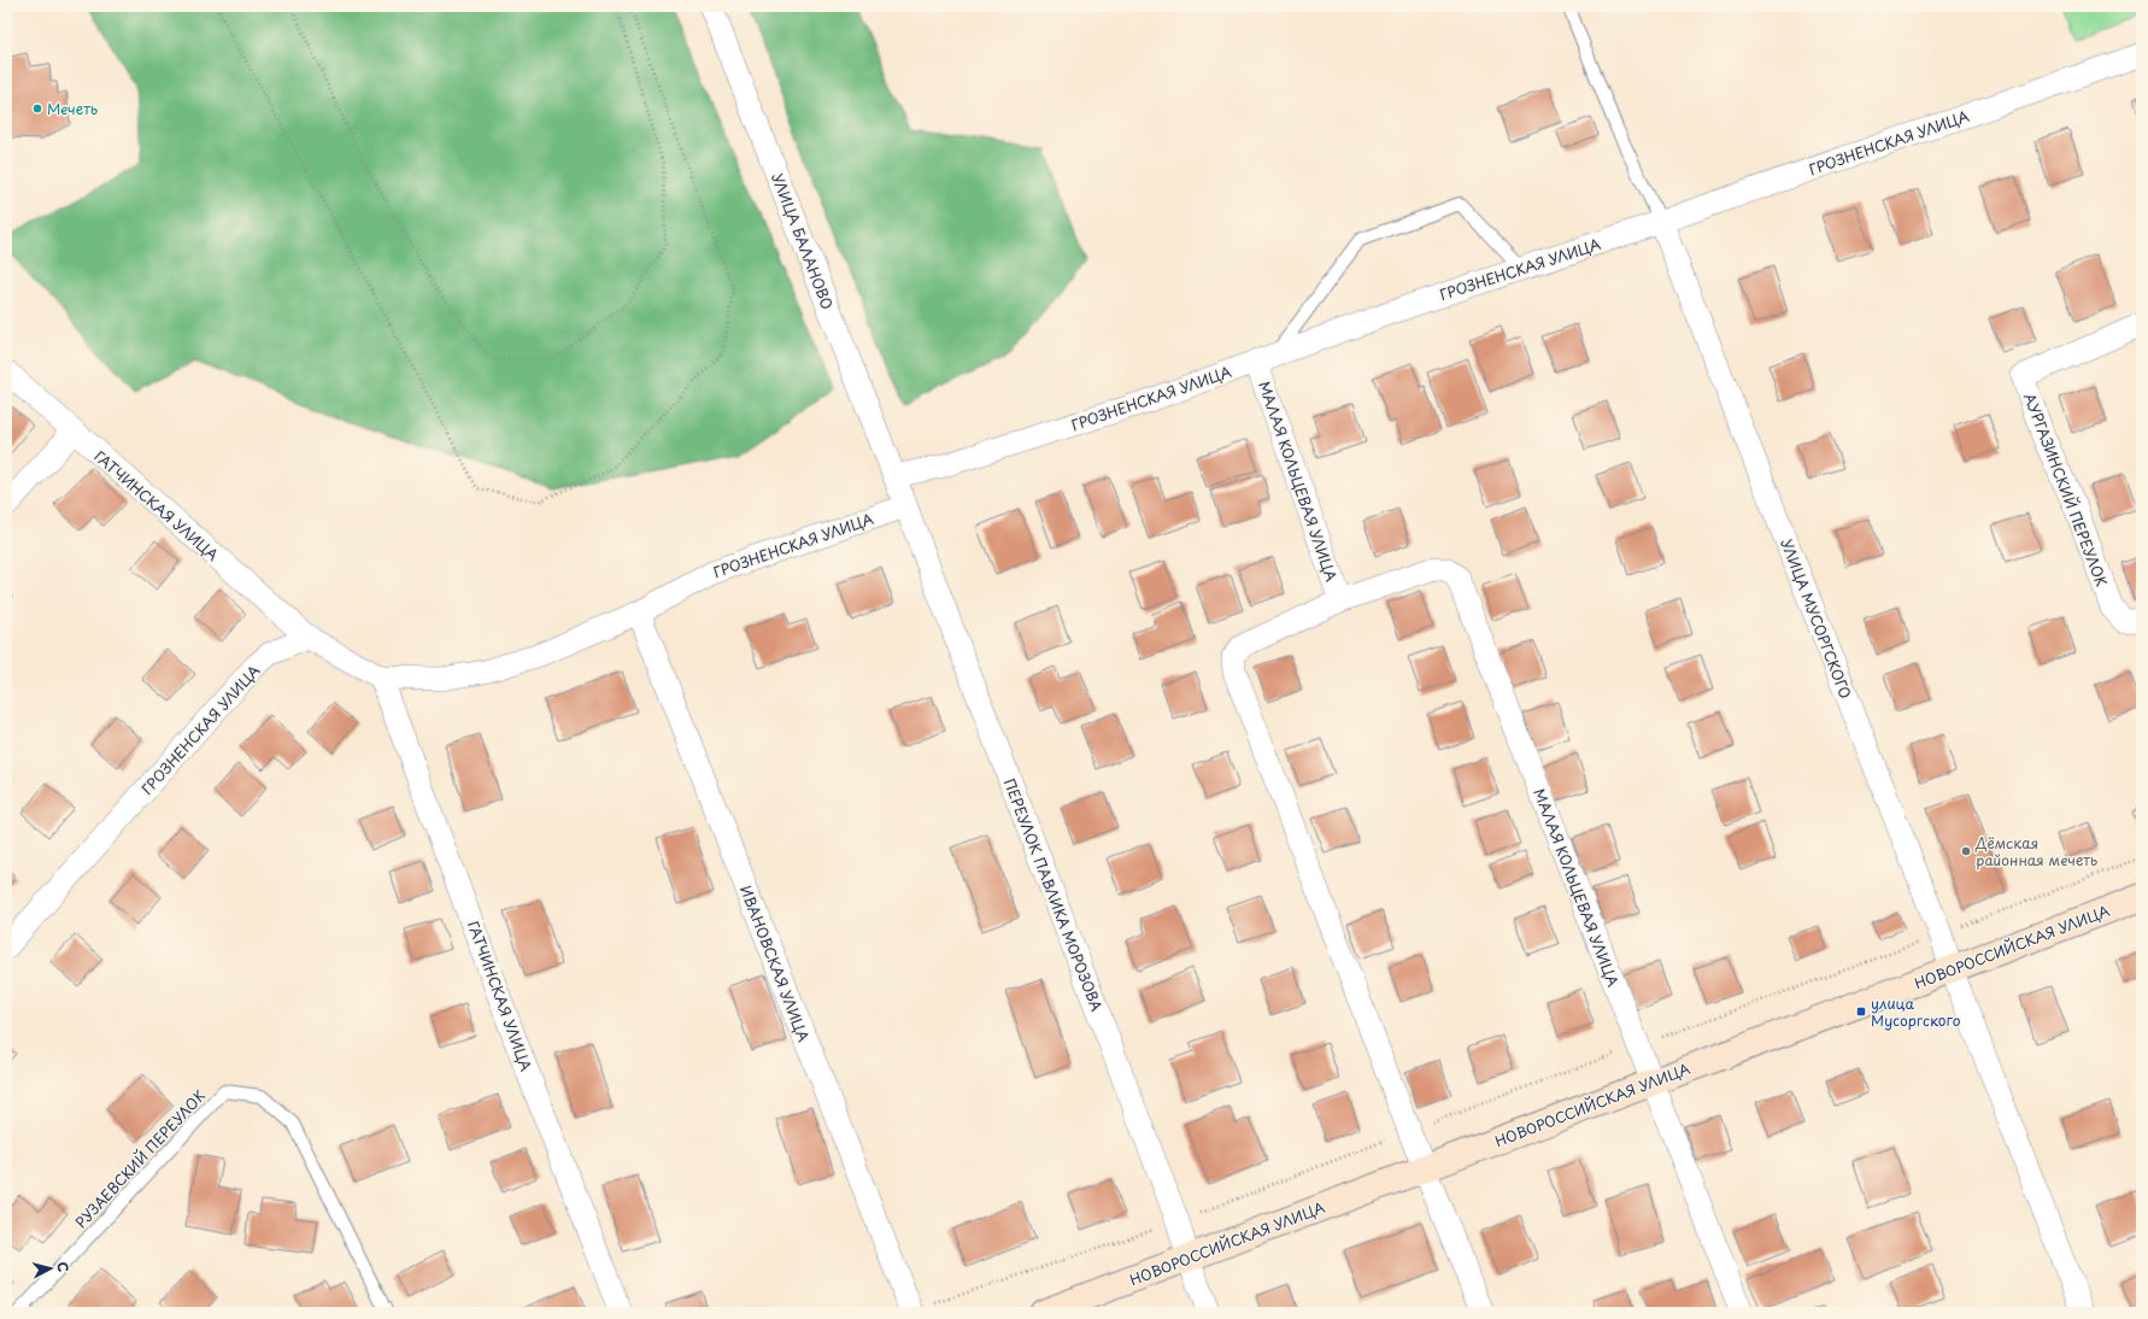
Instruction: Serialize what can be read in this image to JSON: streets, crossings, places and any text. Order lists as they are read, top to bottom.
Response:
{
  "streets": {
    "main road": ["НОВОРОССИЙСКАЯ УЛИЦА"],
    "street": [
      "ГРОЗНЕНСКАЯ УЛИЦА",
      "УЛИЦА БАЛАНОВО",
      "МАЛАЯ КОЛЬЦЕВАЯ УЛИЦА",
      "АУРГАЗИНСКИЙ ПЕРЕУЛОК",
      "ГАТЧИНСКАЯ УЛИЦА",
      "УЛИЦА МУСОРГСКОГО",
      "ПЕРЕУЛОК ПАВЛИКА МОРОЗОВА",
      "ИВАНОВСКАЯ УЛИЦА"
    ],
    "lane": ["РУЗАЕВСКИЙ ПЕРЕУЛОК"]
  },
  "crossings": [
    ["ГРОЗНЕНСКАЯ УЛИЦА", "УЛИЦА БАЛАНОВО"],
    ["ГРОЗНЕНСКАЯ УЛИЦА", "МАЛАЯ КОЛЬЦЕВАЯ УЛИЦА"],
    ["ГРОЗНЕНСКАЯ УЛИЦА", "ГАТЧИНСКАЯ УЛИЦА"],
    ["ГРОЗНЕНСКАЯ УЛИЦА", "УЛИЦА МУСОРГСКОГО"],
    ["ГРОЗНЕНСКАЯ УЛИЦА", "ПЕРЕУЛОК ПАВЛИКА МОРОЗОВА"],
    ["ГРОЗНЕНСКАЯ УЛИЦА", "ИВАНОВСКАЯ УЛИЦА"],
    ["УЛИЦА БАЛАНОВО", "ПЕРЕУЛОК ПАВЛИКА МОРОЗОВА"],
    ["МАЛАЯ КОЛЬЦЕВАЯ УЛИЦА", "НОВОРОССИЙСКАЯ УЛИЦА"],
    ["УЛИЦА МУСОРГСКОГО", "НОВОРОССИЙСКАЯ УЛИЦА"],
    ["ПЕРЕУЛОК ПАВЛИКА МОРОЗОВА", "НОВОРОССИЙСКАЯ УЛИЦА"]
  ],
  "places": {
    "other": ["Мечеть", "Дёмская районная мечеть"],
    "transit": ["улица Мусоргского"]
  },
  "north": "right"
}
